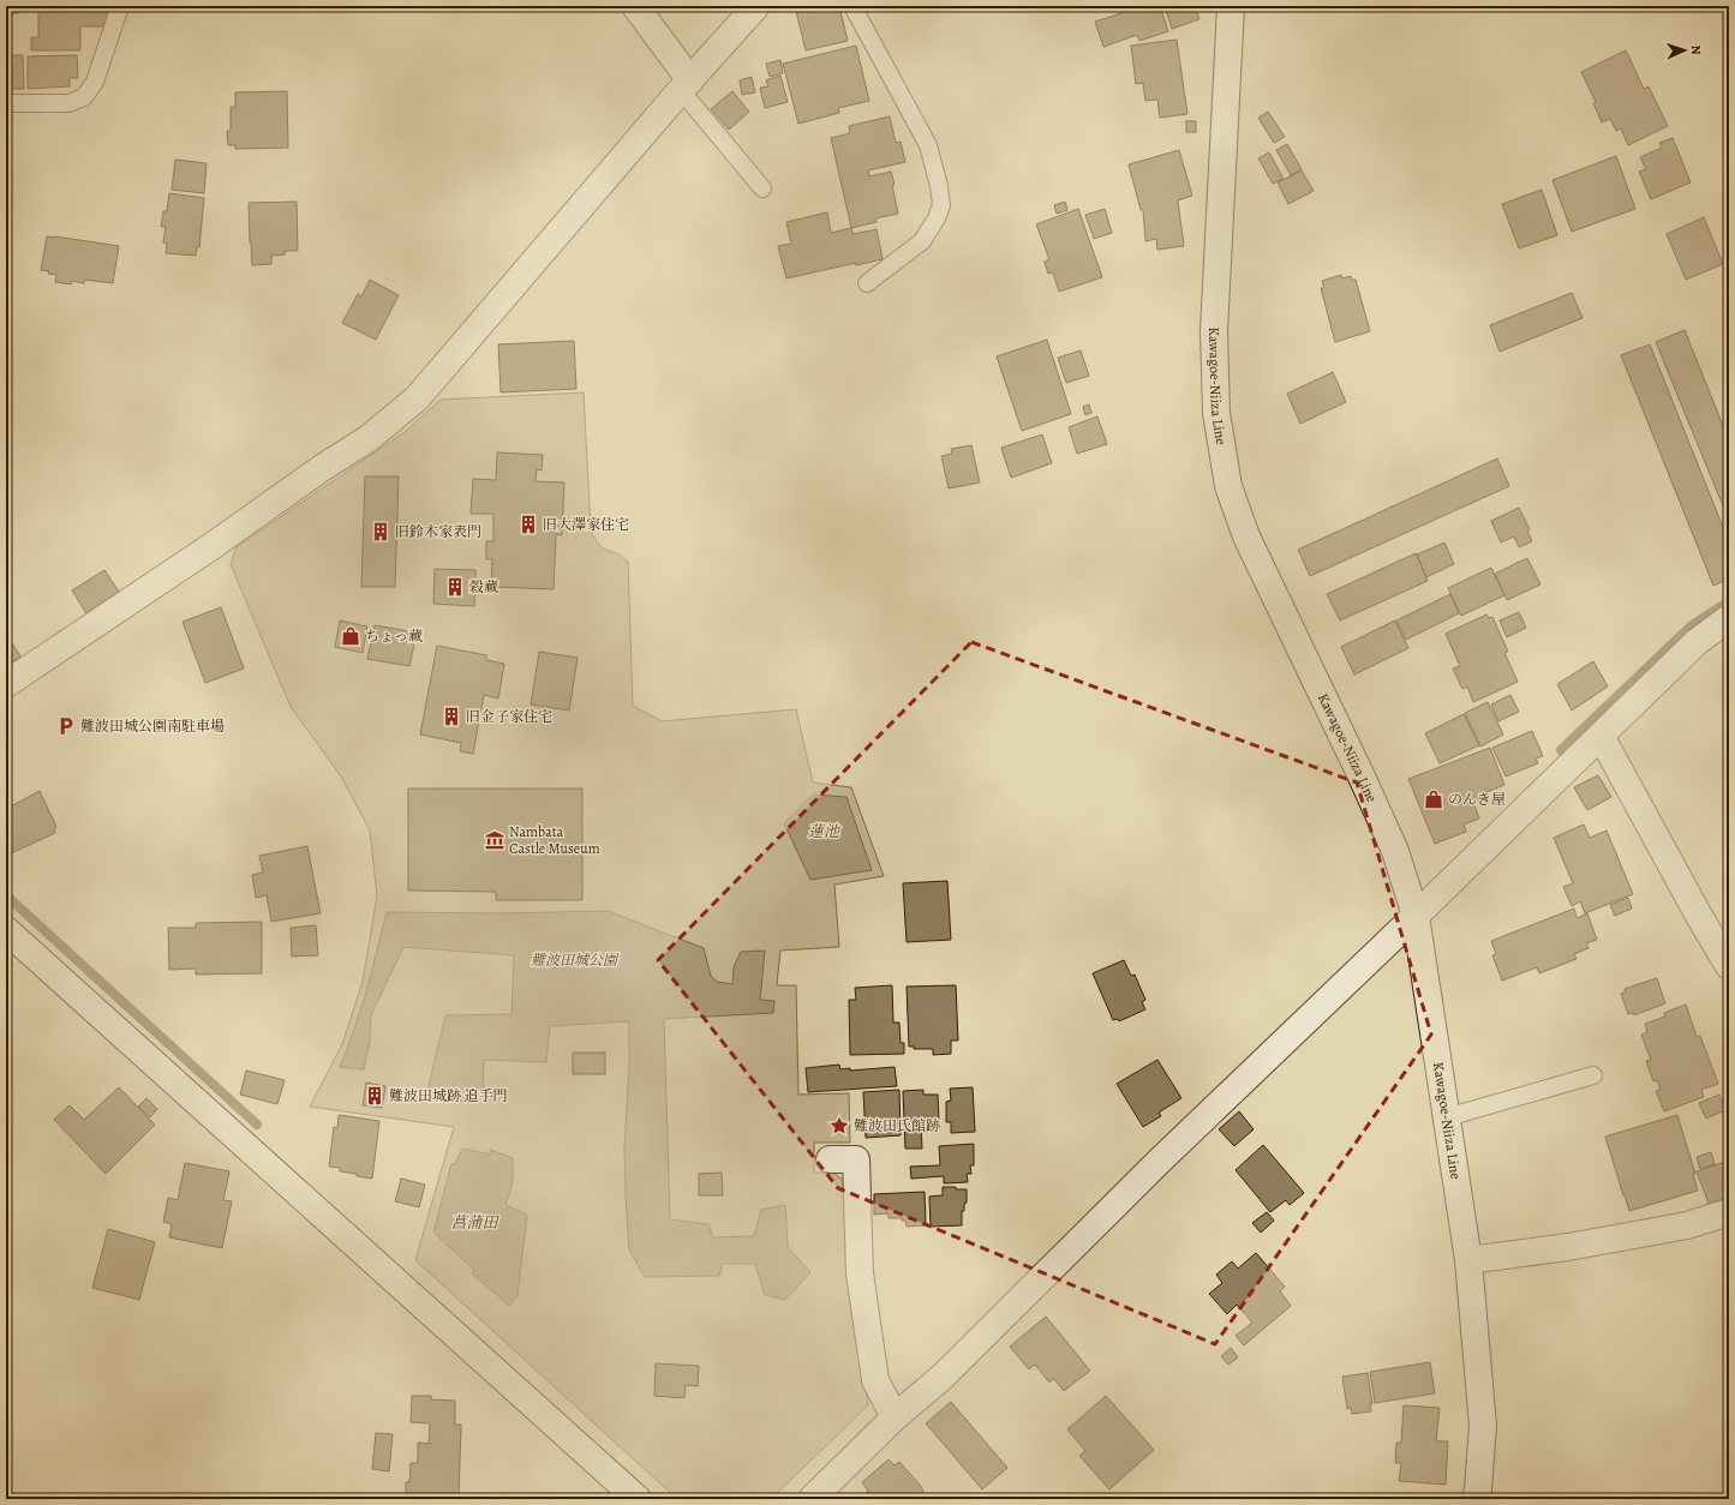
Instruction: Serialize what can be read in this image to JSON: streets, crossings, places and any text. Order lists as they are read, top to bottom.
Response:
{
  "streets": {
    "street": ["Kawagoe-Niiza Line"]
  },
  "water": ["蓮池", "菖蒲田"],
  "parks": ["難波田城公園"],
  "places": {
    "building": [
      "旧大澤家住宅",
      "旧鈴木家表門",
      "穀蔵",
      "旧金子家住宅",
      "難波田城跡 追手門"
    ],
    "shop": ["ちょっ蔵", "のんき屋"],
    "parking": ["難波田城公園南駐車場"],
    "museum": ["Nambata Castle Museum"],
    "place": ["難波田氏館跡"]
  },
  "north": "right"
}
